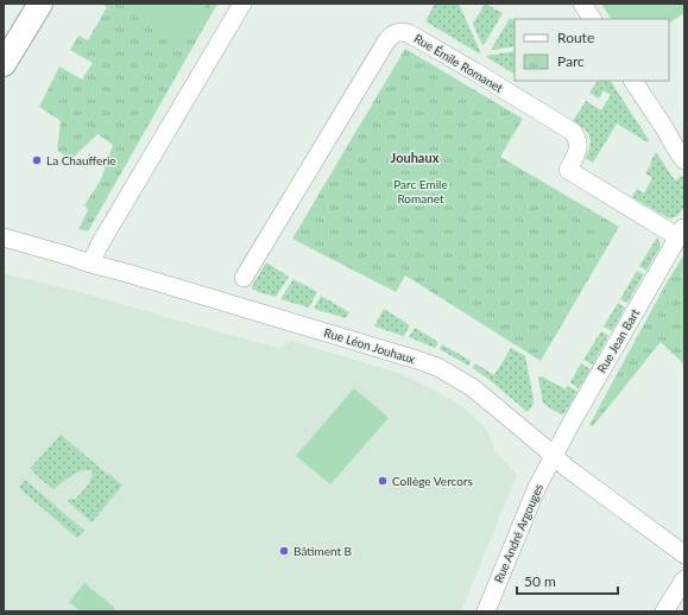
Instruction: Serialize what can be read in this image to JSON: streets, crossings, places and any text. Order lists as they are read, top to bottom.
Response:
{
  "streets": {
    "street": [
      "Rue Émile Romanet",
      "Rue Jean Bart",
      "Rue Léon Jouhaux",
      "Rue André Argouges"
    ]
  },
  "crossings": [
    ["Rue Émile Romanet", "Rue Jean Bart"],
    ["Rue Jean Bart", "Rue Léon Jouhaux"],
    ["Rue Jean Bart", "Rue André Argouges"],
    ["Rue Léon Jouhaux", "Rue André Argouges"]
  ],
  "districts": ["Jouhaux"],
  "parks": ["Parc Emile Romanet"],
  "places": ["La Chaufferie", "Collège Vercors", "Bâtiment B"],
  "legend": ["Route", "Parc"],
  "scale_bar": "50 m"
}
